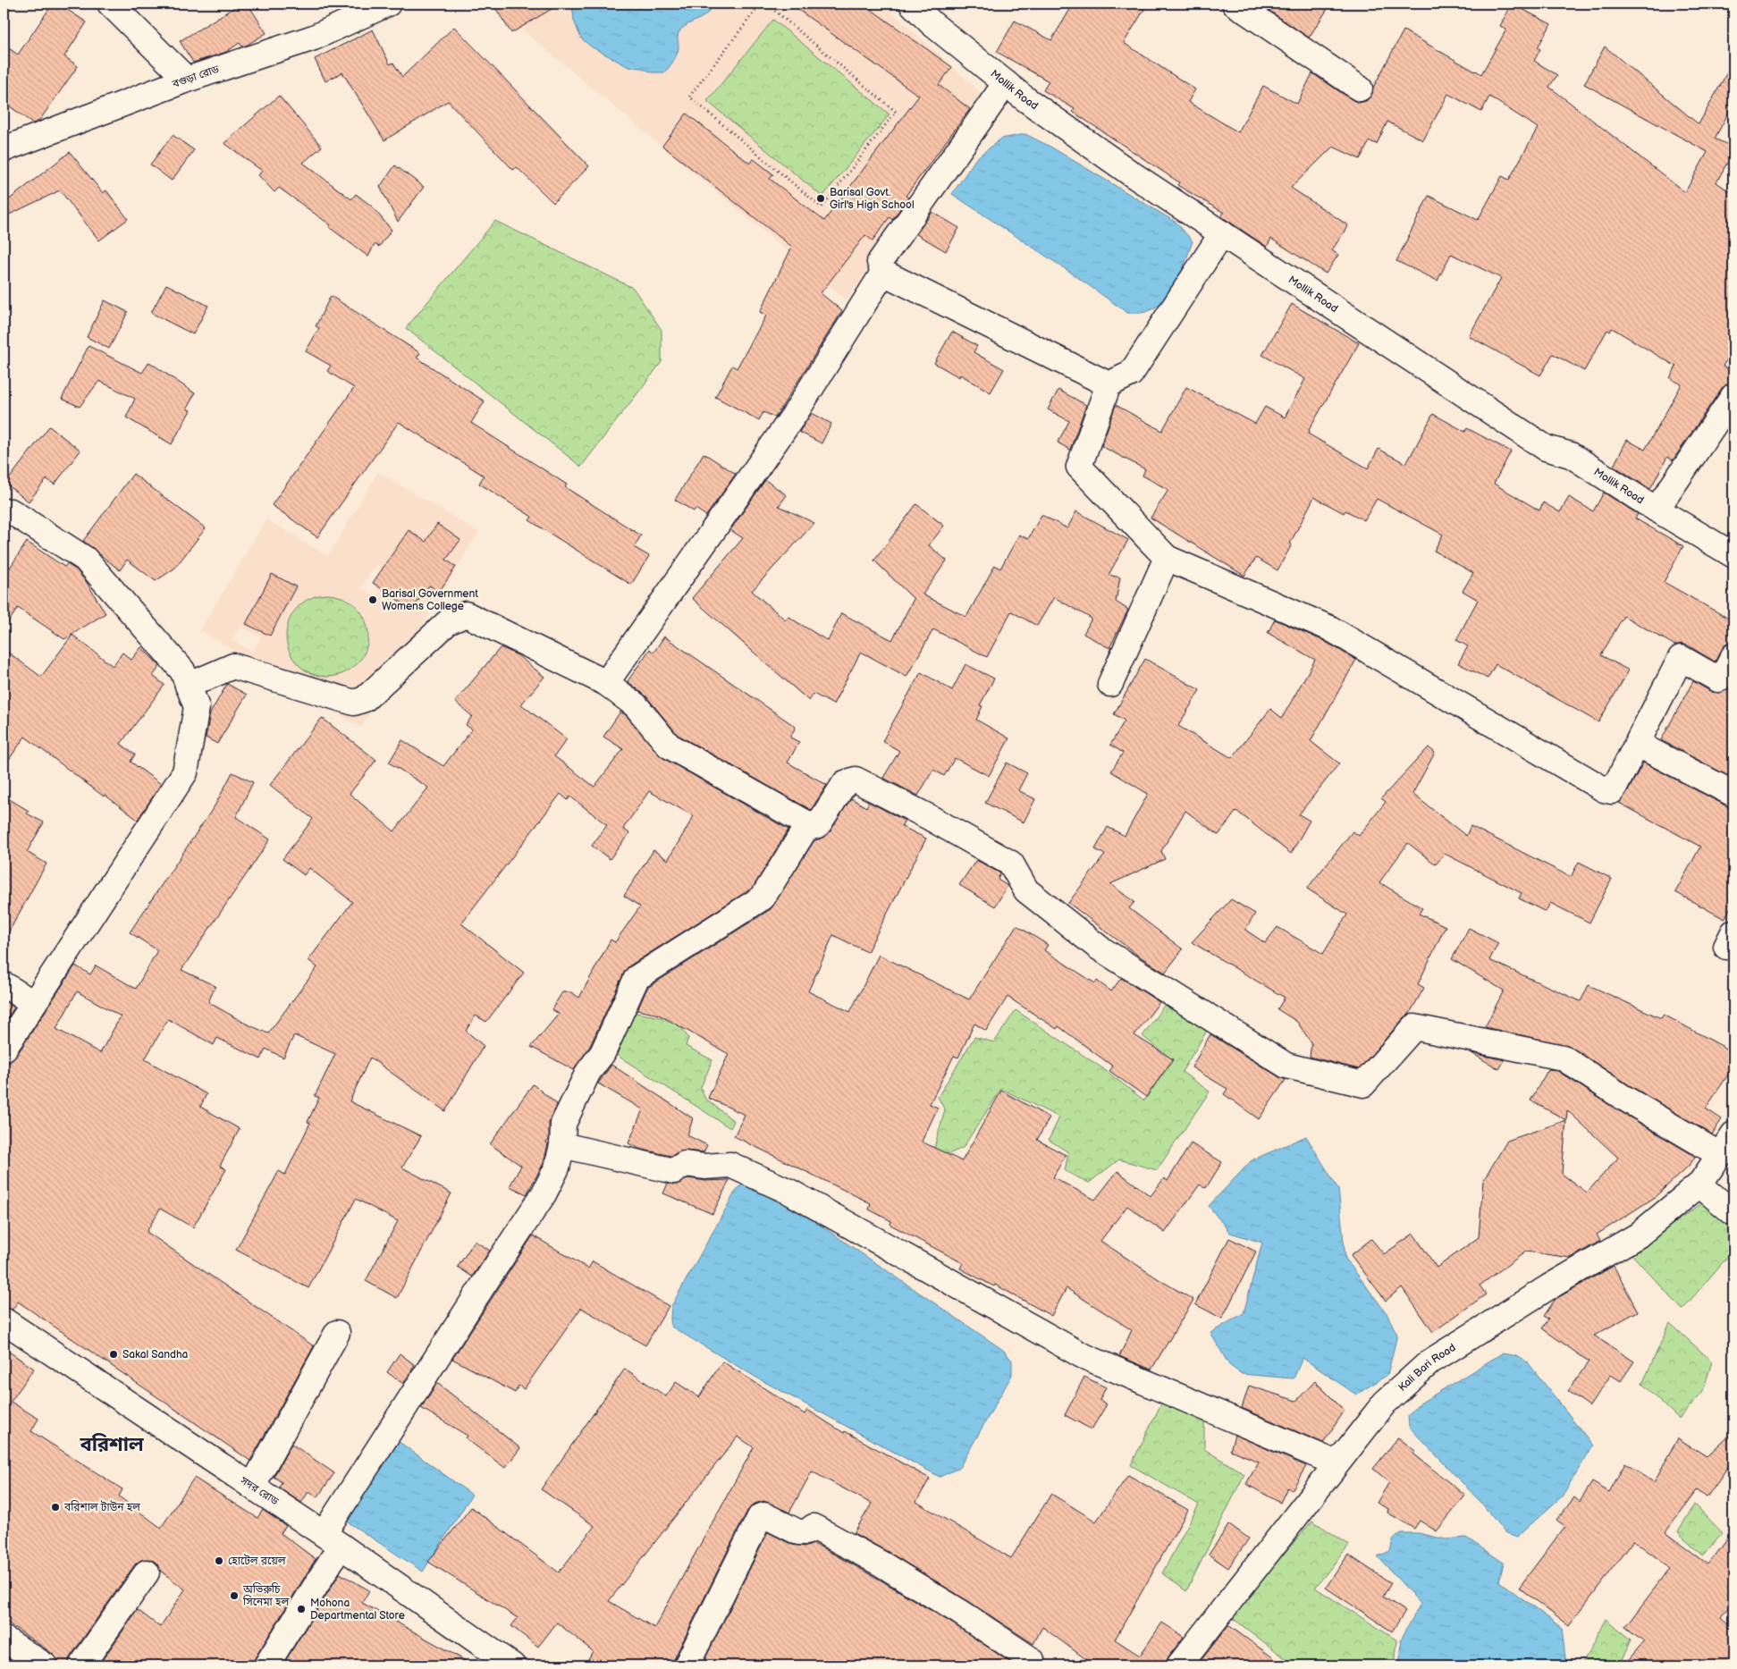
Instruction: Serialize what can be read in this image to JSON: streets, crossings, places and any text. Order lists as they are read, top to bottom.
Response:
{
  "streets": {
    "street": [
      "বগুড়া রোড",
      "Mollik Road",
      "Kali Bari Road",
      "সদর রোড"
    ]
  },
  "districts": ["বরিশাল"],
  "places": [
    "Barisal Govt. Girl's High School",
    "Barisal Government Womens College",
    "Sakal Sandha",
    "বরিশাল টাউন হল",
    "হোটেল রয়েল",
    "অভিরুচি সিনেমা হল",
    "Mohona Departmental Store"
  ]
}
